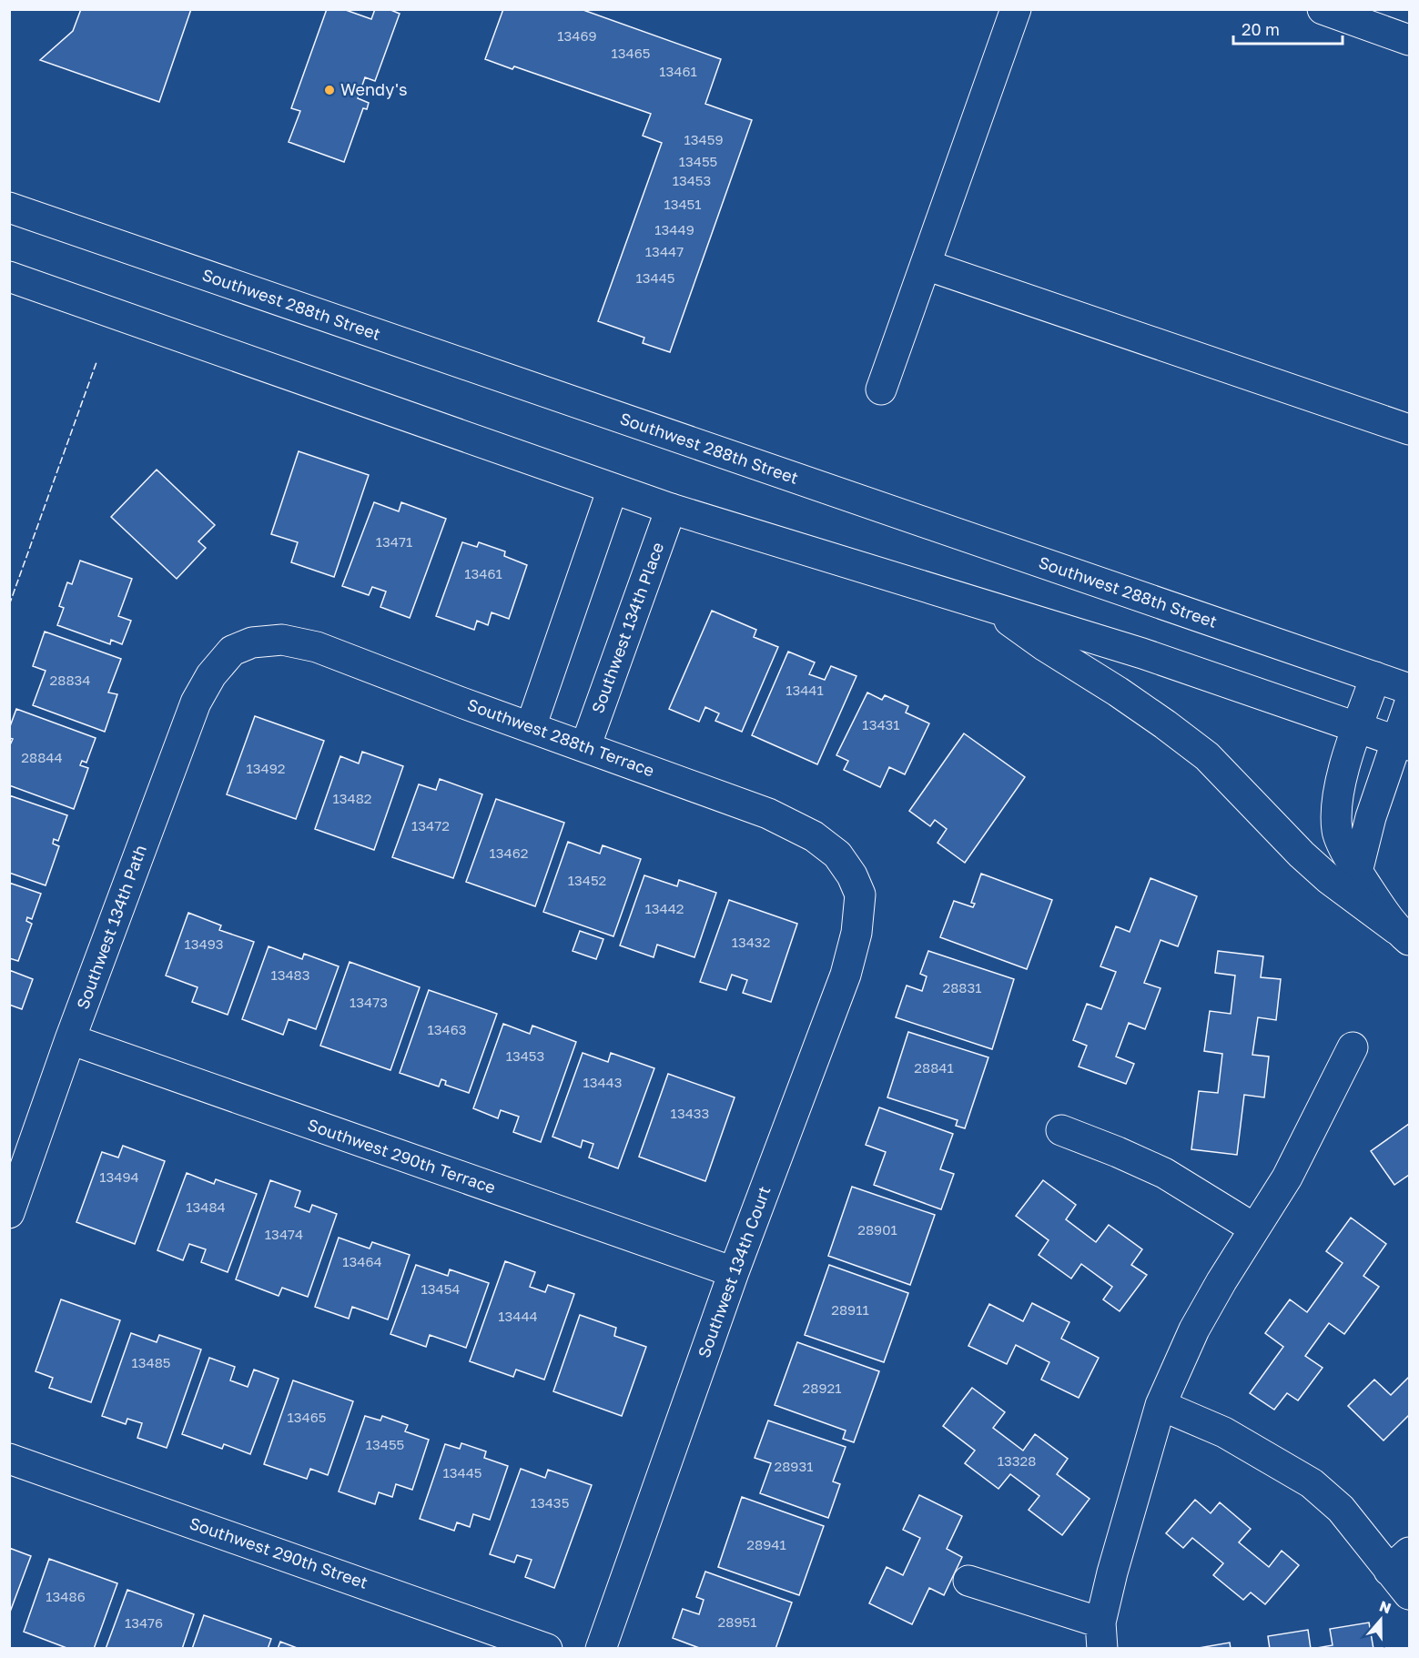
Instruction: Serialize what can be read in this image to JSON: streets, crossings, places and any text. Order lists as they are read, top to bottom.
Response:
{
  "streets": {
    "street": [
      "Southwest 288th Street",
      "Southwest 134th Place",
      "Southwest 288th Terrace",
      "Southwest 134th Path",
      "Southwest 290th Terrace",
      "Southwest 134th Court",
      "Southwest 290th Street"
    ]
  },
  "crossings": [
    ["Southwest 134th Place", "Southwest 288th Terrace"],
    ["Southwest 288th Terrace", "Southwest 134th Path"],
    ["Southwest 288th Terrace", "Southwest 134th Court"],
    ["Southwest 134th Path", "Southwest 290th Terrace"],
    ["Southwest 290th Terrace", "Southwest 134th Court"]
  ],
  "places": ["Wendy's"],
  "house_numbers": [
    "13469",
    "13465",
    "13461",
    "13459",
    "13455",
    "13453",
    "13451",
    "13449",
    "13447",
    "13445",
    "13471",
    "13461",
    "28834",
    "13441",
    "13431",
    "28844",
    "13492",
    "13482",
    "13472",
    "13462",
    "13452",
    "13442",
    "13432",
    "13493",
    "13483",
    "28831",
    "13473",
    "13463",
    "13453",
    "28841",
    "13443",
    "13433",
    "13494",
    "13484",
    "28901",
    "13474",
    "13464",
    "13454",
    "28911",
    "13444",
    "13485",
    "28921",
    "13465",
    "13455",
    "13328",
    "28931",
    "13445",
    "13435",
    "28941",
    "13486",
    "28951",
    "13476"
  ],
  "scale_bar": "20 m",
  "north": "top"
}
